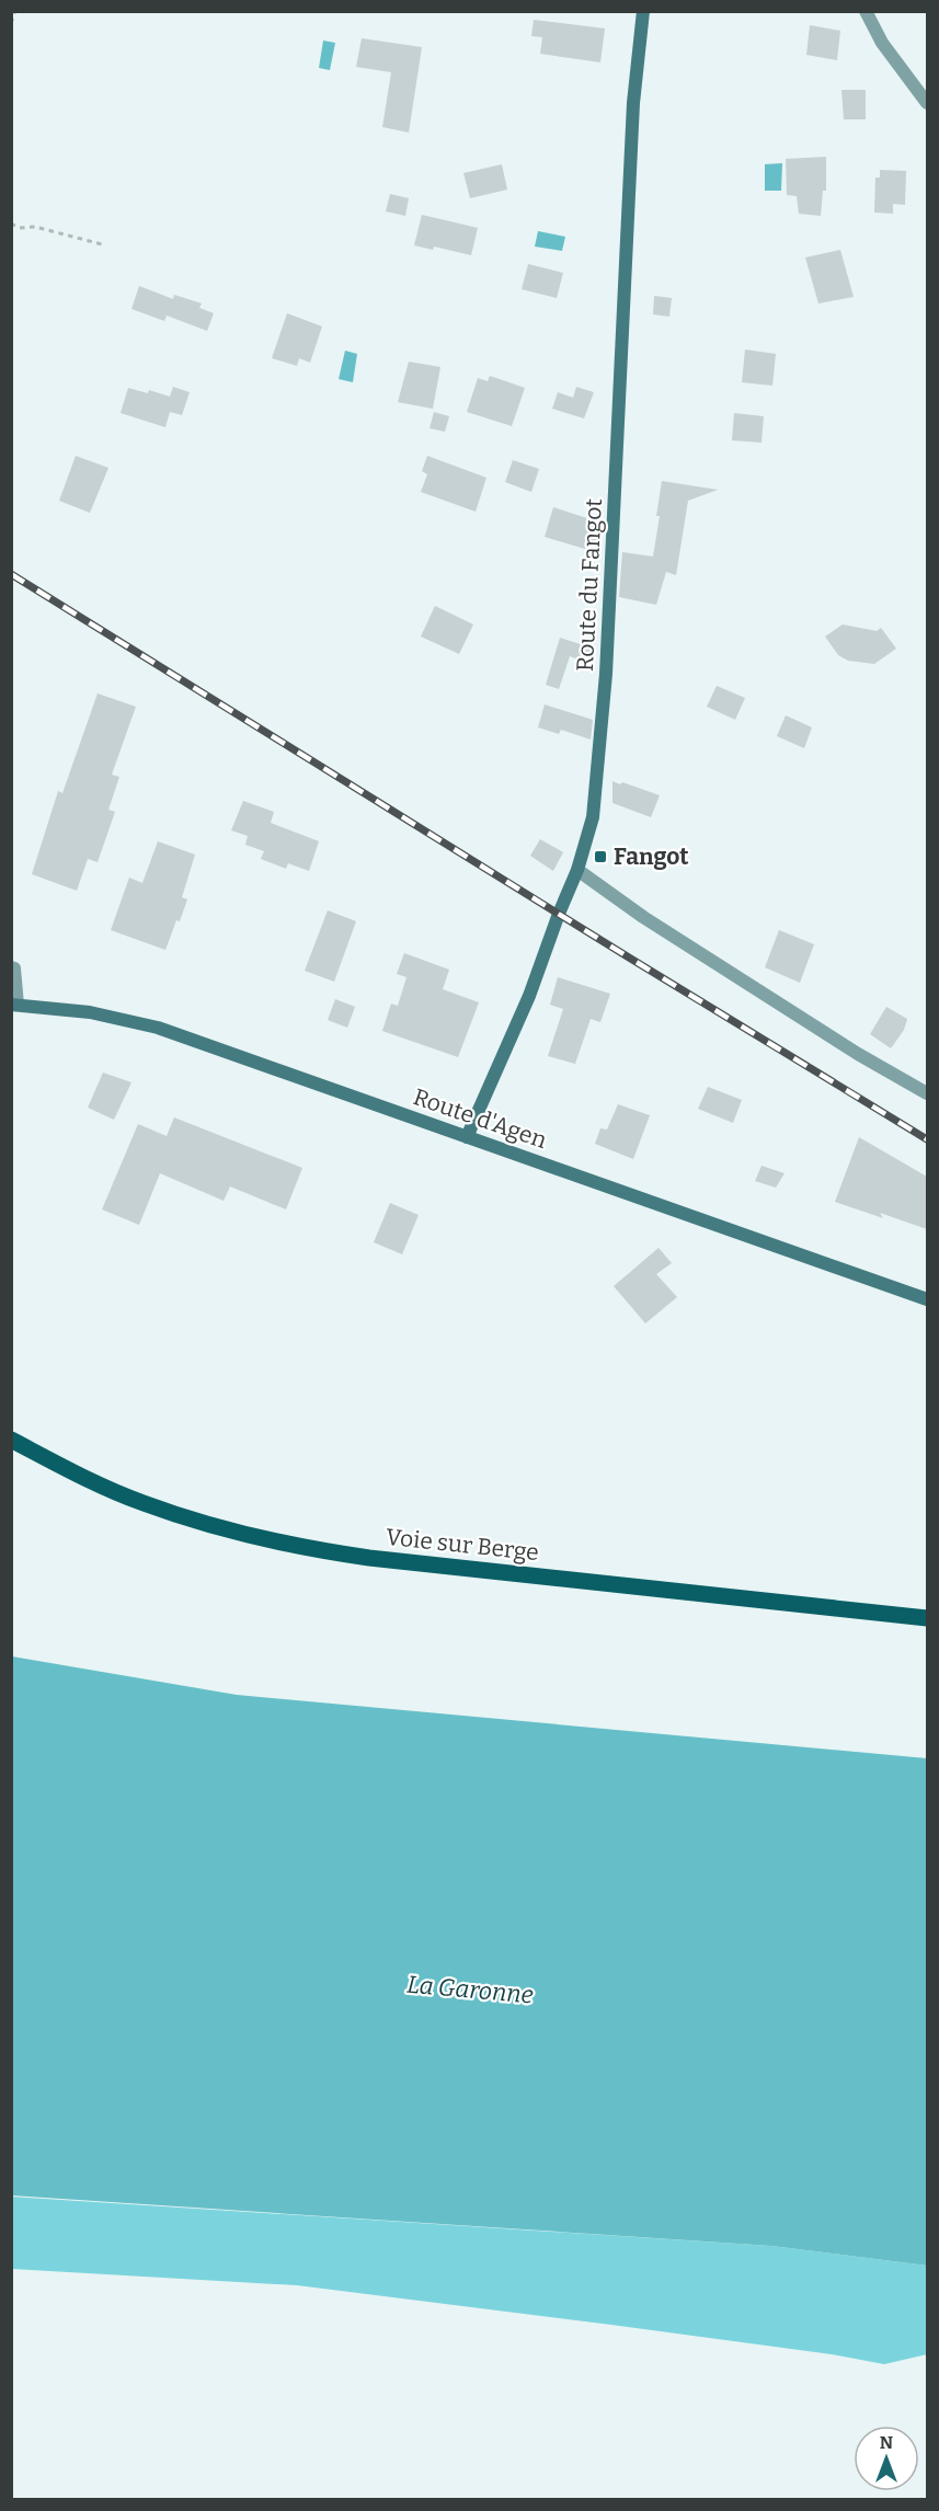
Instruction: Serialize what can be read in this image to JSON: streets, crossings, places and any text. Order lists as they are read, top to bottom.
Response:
{
  "streets": {
    "main road": ["Voie sur Berge"],
    "street": ["Route du Fangot", "Route d'Agen"]
  },
  "crossings": [
    ["Route du Fangot", "Route d'Agen"]
  ],
  "water": ["La Garonne"],
  "places": {
    "transit": ["Fangot"]
  },
  "north": "top"
}
